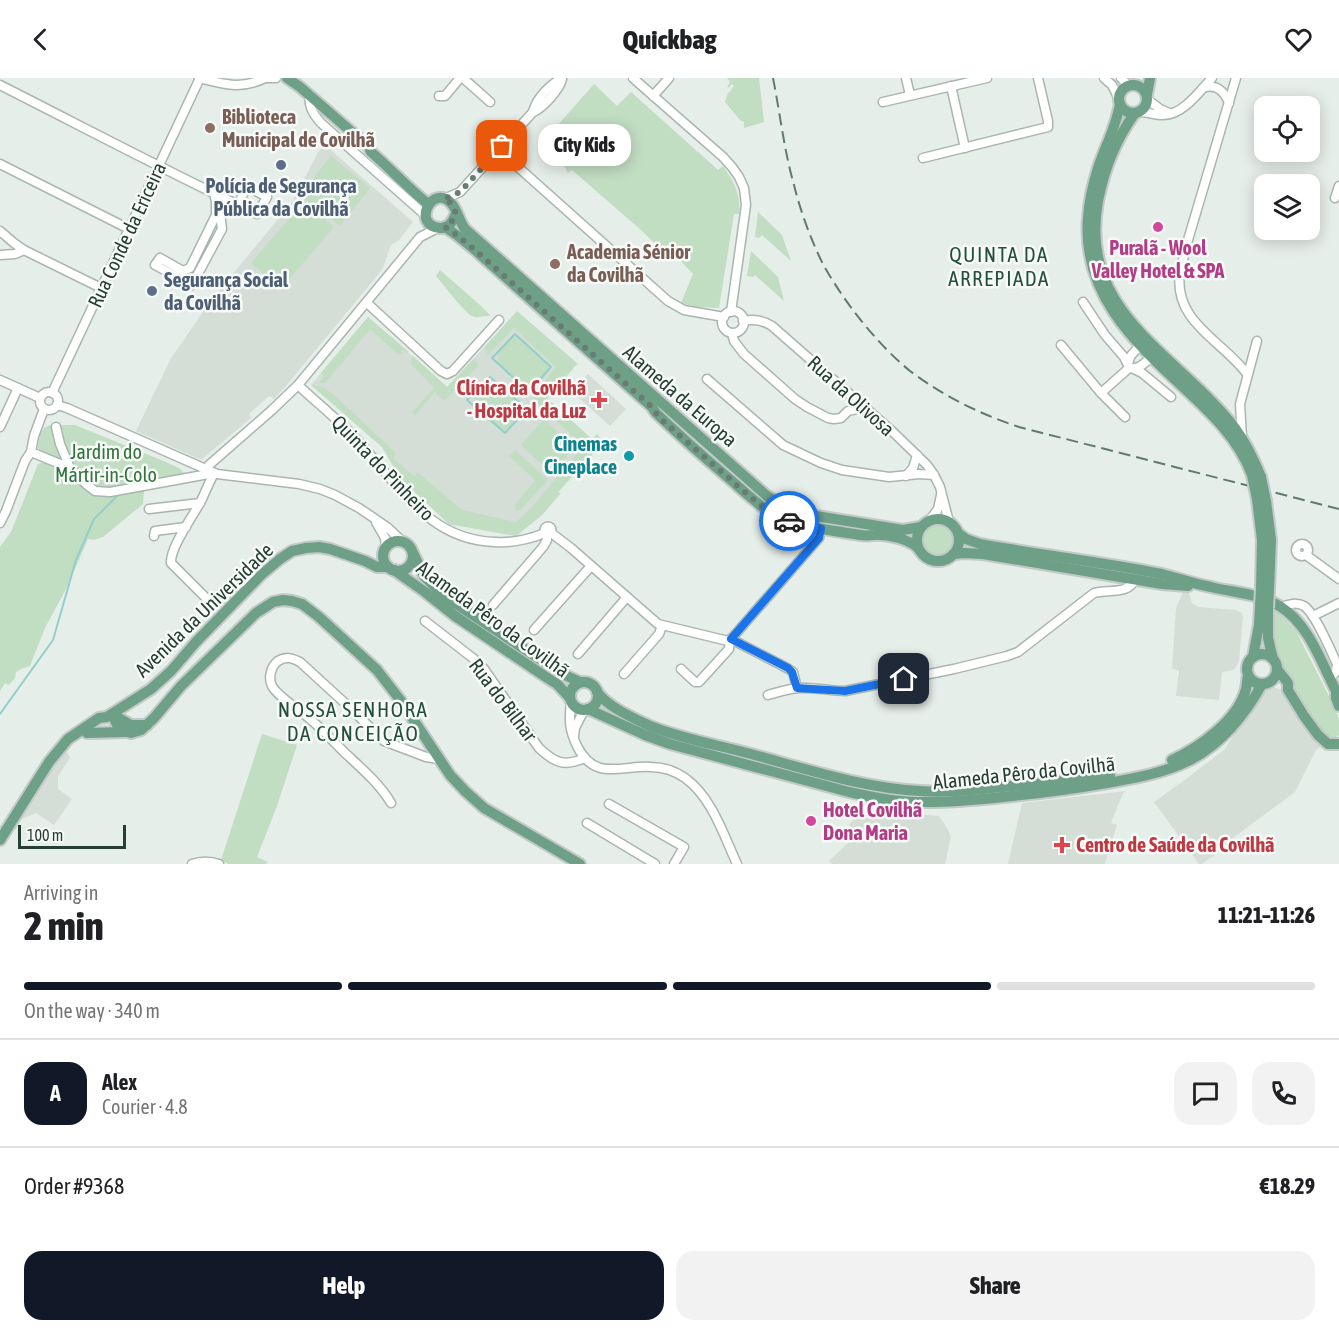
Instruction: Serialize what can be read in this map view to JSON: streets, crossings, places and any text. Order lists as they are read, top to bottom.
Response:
{
  "streets": {
    "main road": ["Alameda da Europa", "Avenida da Universidade", "Alameda Pêro da Covilhã"],
    "street": [
      "Rua Conde da Ericeira",
      "Rua da Olivosa",
      "Quinta do Pinheiro",
      "Rua do Bilhar"
    ]
  },
  "crossings": [
    ["Alameda da Europa", "Rua da Olivosa"],
    ["Avenida da Universidade", "Alameda Pêro da Covilhã"]
  ],
  "districts": ["QUINTA DA ARREPIADA", "NOSSA SENHORA DA CONCEIÇÃO"],
  "parks": ["Jardim do Mártir-in-Colo"],
  "places": {
    "other": [
      "Biblioteca Municipal de Covilhã",
      "City Kids",
      "Polícia de Segurança Pública da Covilhã",
      "Puralã - Wool Valley Hotel & SPA",
      "Academia Sénior da Covilhã",
      "Segurança Social da Covilhã",
      "Cinemas Cineplace",
      "Hotel Covilhã Dona Maria"
    ],
    "health": ["Clínica da Covilhã - Hospital da Luz", "Centro de Saúde da Covilhã"]
  },
  "scale_bar": "100 m",
  "page": {
    "header": "Quickbag",
    "bubble": "City Kids",
    "scale": "100 m",
    "heading": ["2 min", "Arriving in", "11:21–11:26"],
    "panel": [
      "Alex",
      "Courier · 4.8",
      "Order #9368",
      "€18.29"
    ],
    "bar": "On the way · 340 m",
    "round": "A",
    "buttons": ["Help", "Share"]
  }
}
